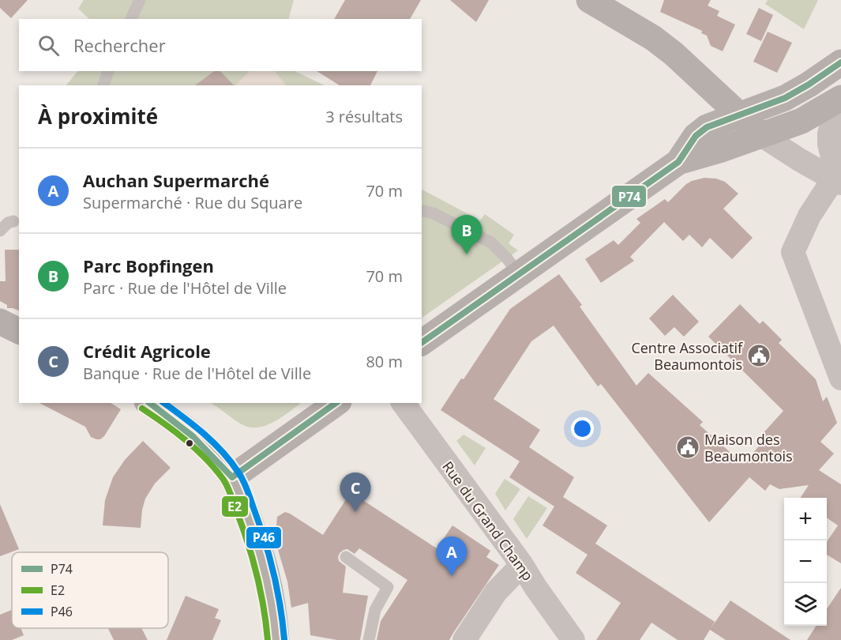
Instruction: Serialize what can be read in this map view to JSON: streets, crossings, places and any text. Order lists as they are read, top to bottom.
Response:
{
  "streets": {
    "street": ["Rue du Grand Champ"]
  },
  "places": {
    "public building": ["Centre Associatif Beaumontois", "Maison des Beaumontois"]
  },
  "lines": ["transit line P74", "transit line P46", "transit line E2"],
  "legend": ["P74", "E2", "P46"],
  "page": {
    "search": "Rechercher",
    "heading": ["À proximité", "3 résultats"],
    "list": [
      {
        "mark": "A",
        "name": "Auchan Supermarché",
        "note": "Supermarché · Rue du Square",
        "value": "70 m"
      },
      {
        "mark": "B",
        "name": "Parc Bopfingen",
        "note": "Parc · Rue de l'Hôtel de Ville",
        "value": "70 m"
      },
      {
        "mark": "C",
        "name": "Crédit Agricole",
        "note": "Banque · Rue de l'Hôtel de Ville",
        "value": "80 m"
      }
    ],
    "pins": ["B", "C", "A"],
    "map_buttons": ["+", "−"]
  }
}
